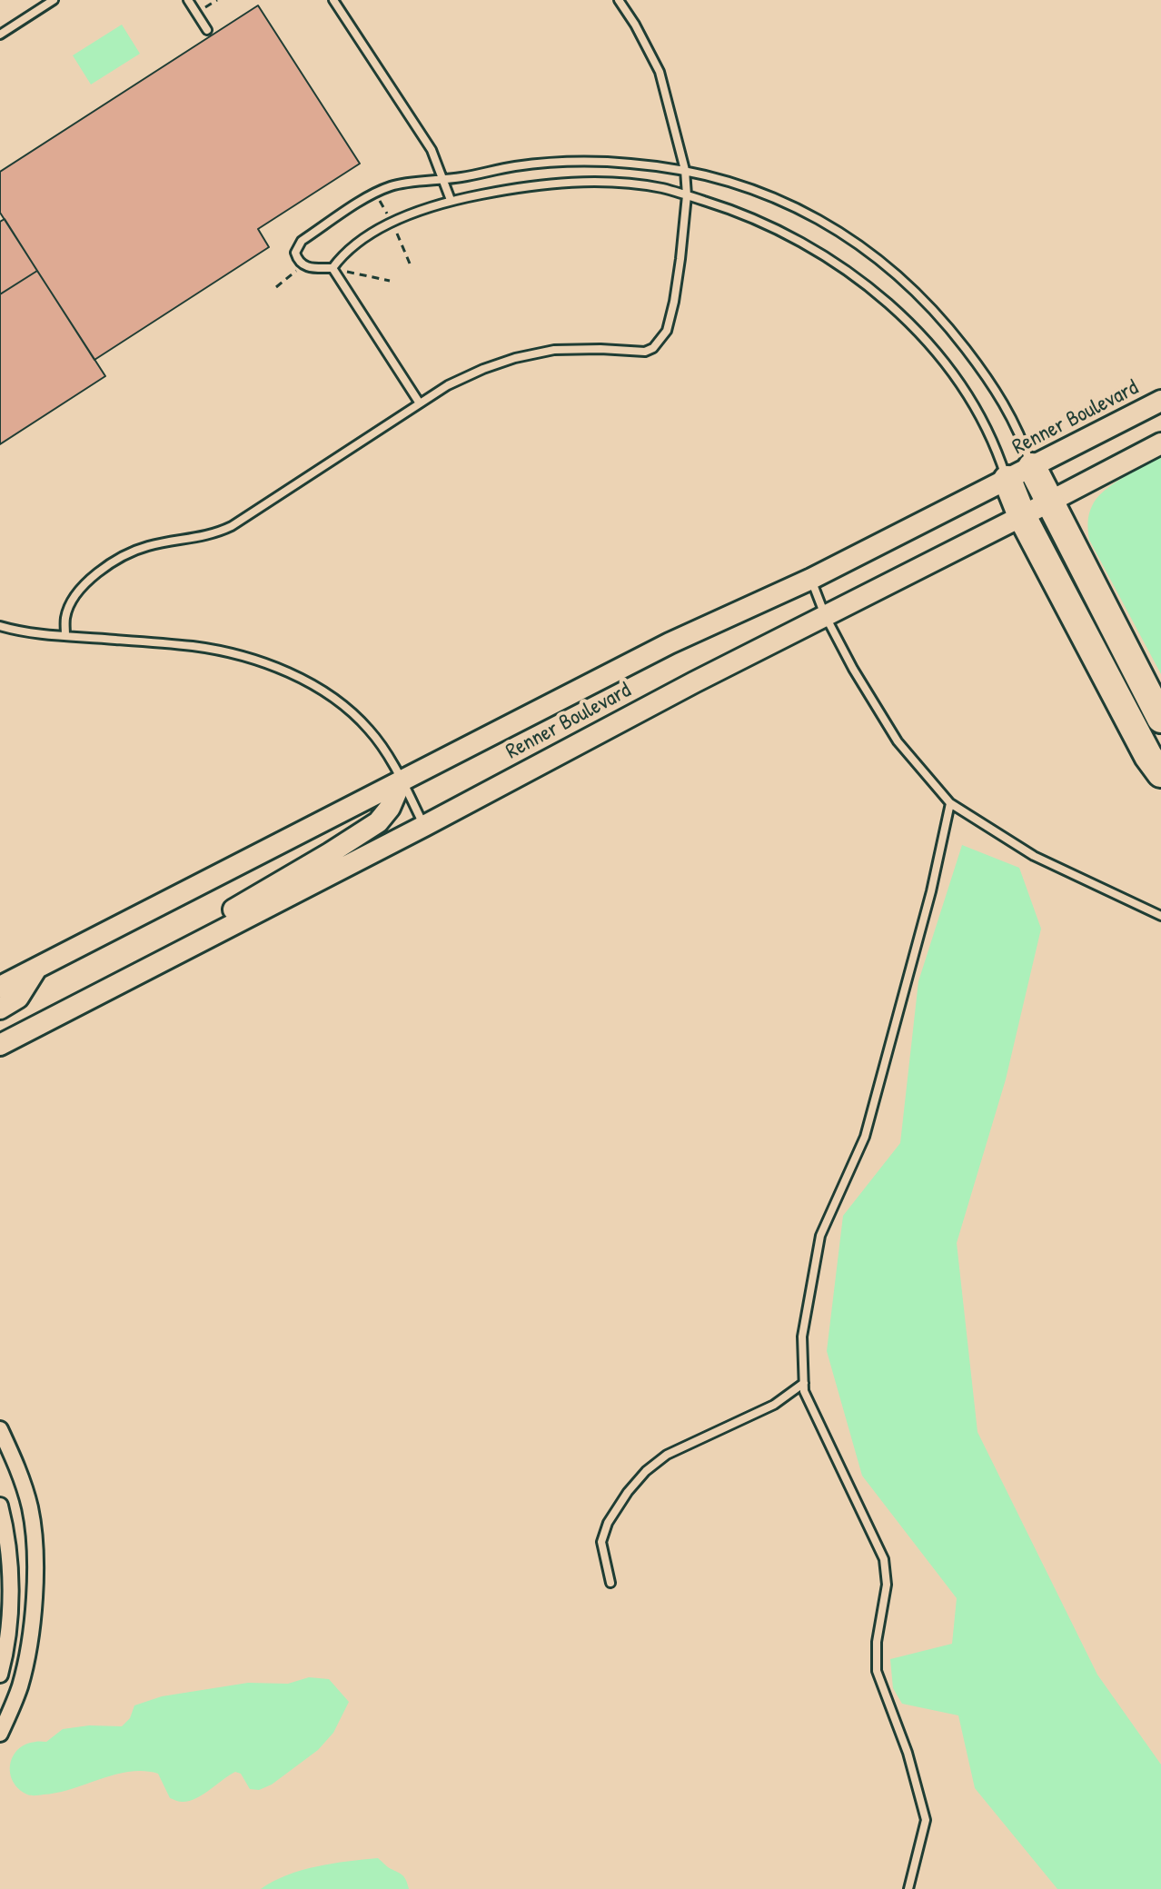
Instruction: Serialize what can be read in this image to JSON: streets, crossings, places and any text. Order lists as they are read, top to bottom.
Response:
{
  "streets": {
    "main road": ["Renner Boulevard"]
  }
}
